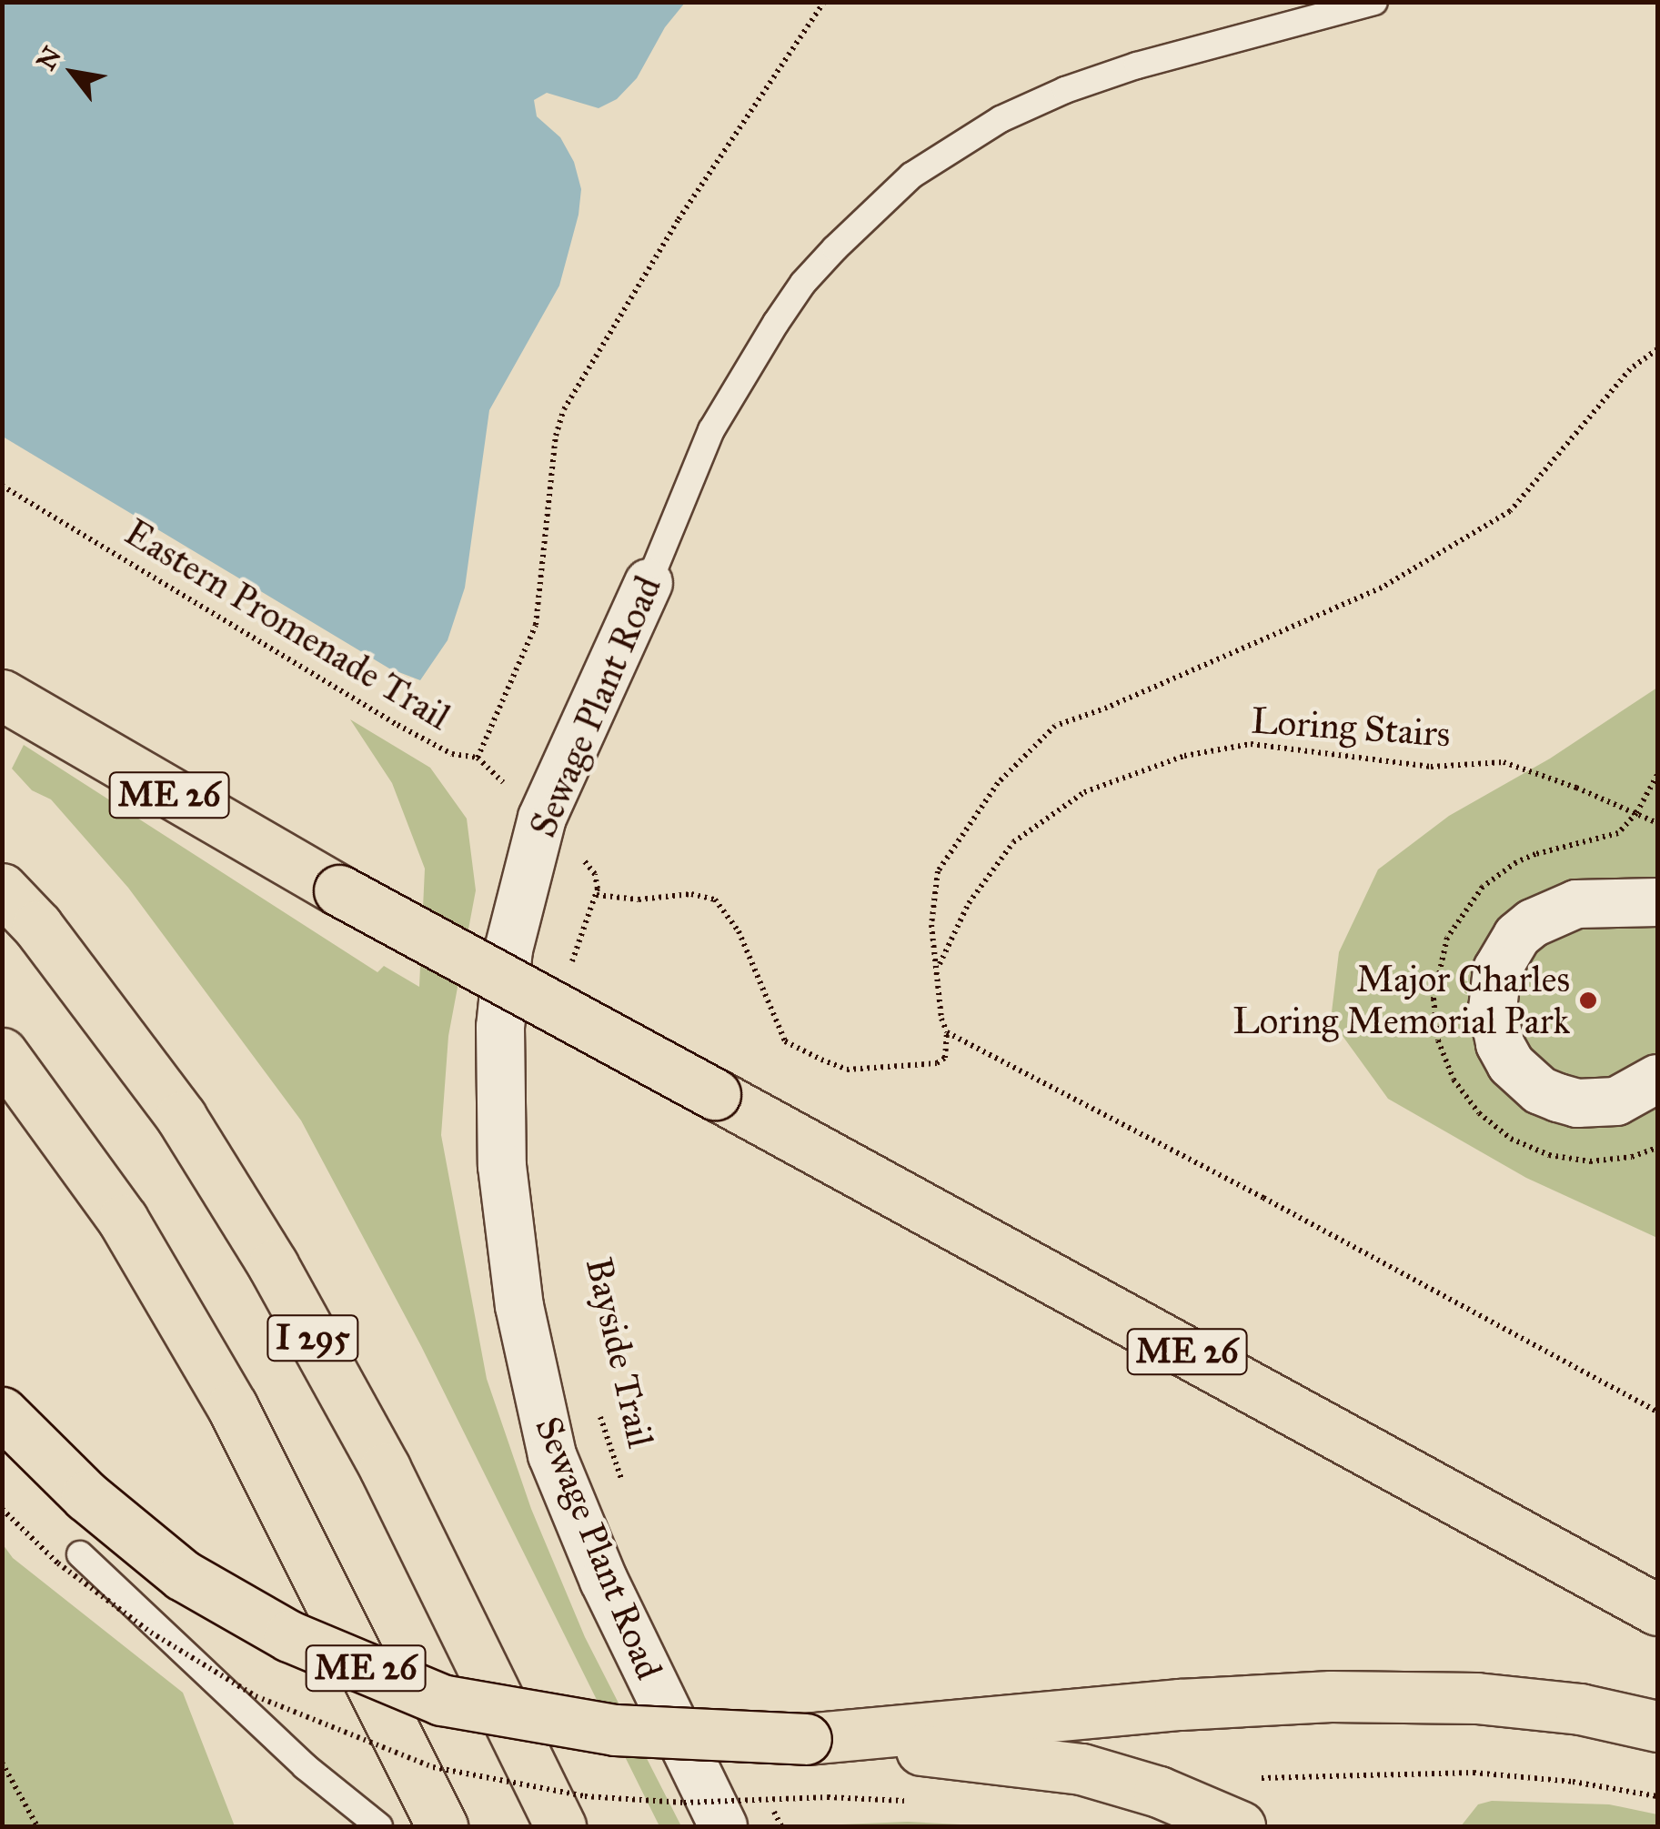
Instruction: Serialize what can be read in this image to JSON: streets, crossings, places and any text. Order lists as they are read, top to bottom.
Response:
{
  "streets": {
    "highway": ["ME 26", "I 295"],
    "street": ["Sewage Plant Road"],
    "path": ["Eastern Promenade Trail", "Loring Stairs", "Bayside Trail"]
  },
  "places": ["Major Charles Loring Memorial Park"],
  "north": "top left"
}
